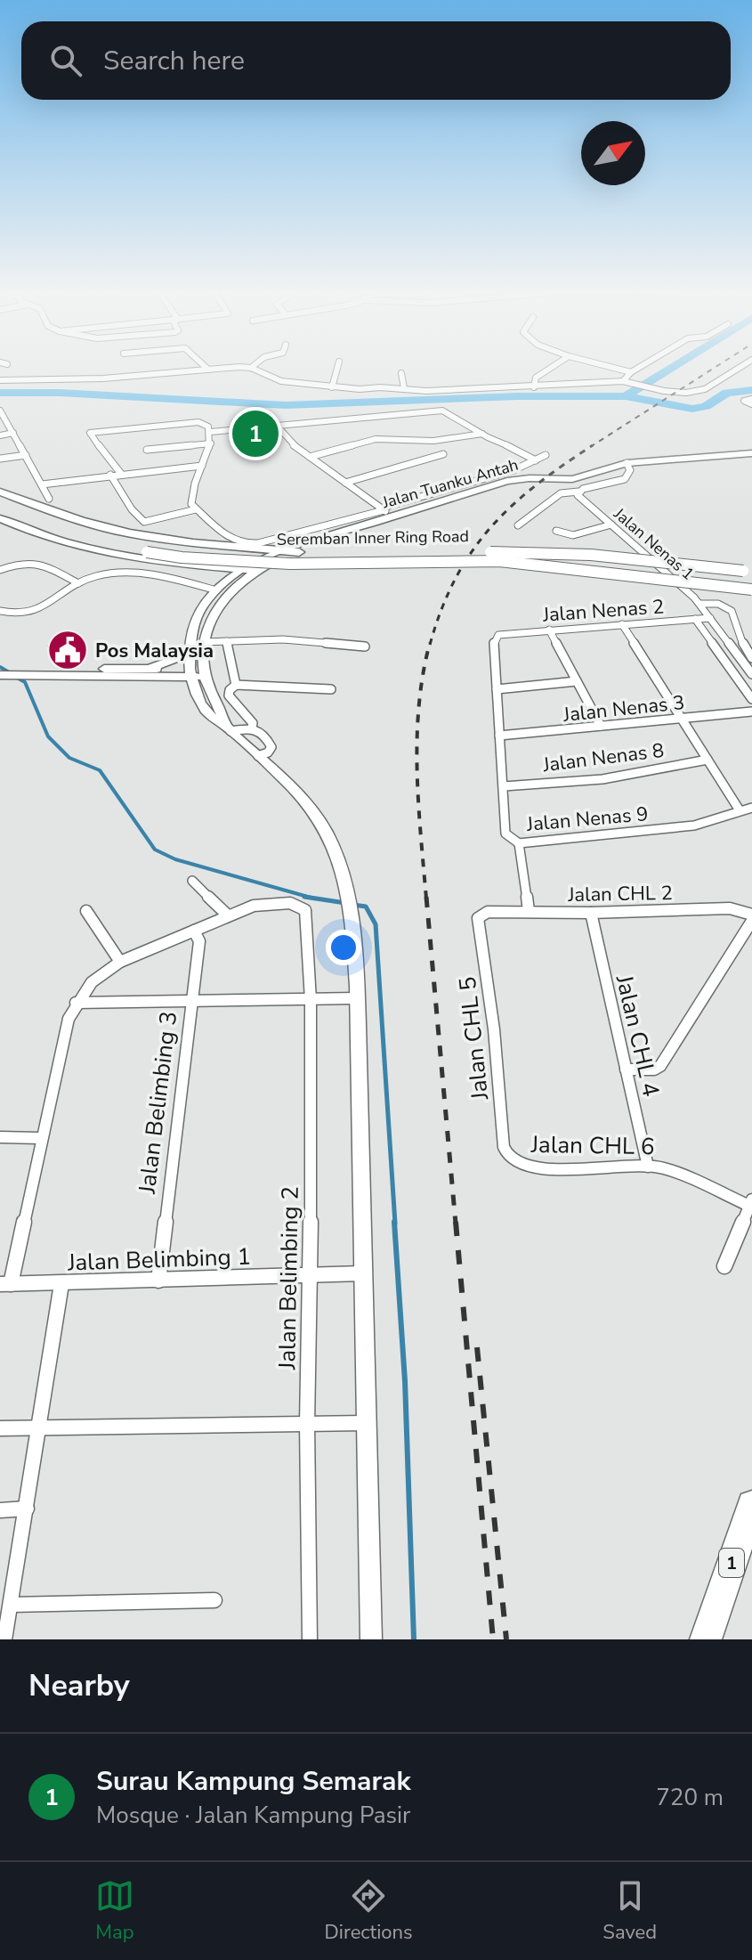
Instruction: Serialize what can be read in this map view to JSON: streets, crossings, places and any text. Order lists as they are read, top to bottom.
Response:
{
  "streets": {
    "highway": ["1"],
    "main road": ["Jalan Tuanku Antah", "Seremban Inner Ring Road"],
    "street": [
      "Jalan Nenas 1",
      "Jalan Nenas 2",
      "Jalan Nenas 3",
      "Jalan Nenas 8",
      "Jalan Nenas 9",
      "Jalan CHL 2",
      "Jalan CHL 4",
      "Jalan CHL 5",
      "Jalan Belimbing 3",
      "Jalan CHL 6",
      "Jalan Belimbing 1",
      "Jalan Belimbing 2"
    ]
  },
  "crossings": [
    ["Jalan Tuanku Antah", "Jalan Nenas 1"],
    ["Jalan Nenas 1", "Jalan Nenas 2"],
    ["Jalan Nenas 2", "Jalan Nenas 9"],
    ["Jalan Nenas 3", "Jalan Nenas 9"],
    ["Jalan Nenas 8", "Jalan Nenas 9"],
    ["Jalan CHL 2", "Jalan CHL 4"],
    ["Jalan CHL 2", "Jalan CHL 5"],
    ["Jalan CHL 4", "Jalan CHL 6"],
    ["Jalan CHL 5", "Jalan CHL 6"],
    ["Jalan Belimbing 3", "Jalan Belimbing 1"],
    ["Jalan Belimbing 1", "Jalan Belimbing 2"]
  ],
  "places": {
    "public building": ["Pos Malaysia"]
  },
  "north": "top right",
  "page": {
    "search": "Search here",
    "pins": "1",
    "heading": "Nearby",
    "list": [
      {
        "mark": "1",
        "name": "Surau Kampung Semarak",
        "note": "Mosque · Jalan Kampung Pasir",
        "value": "720 m"
      }
    ],
    "nav": ["Map", "Directions", "Saved"]
  }
}
